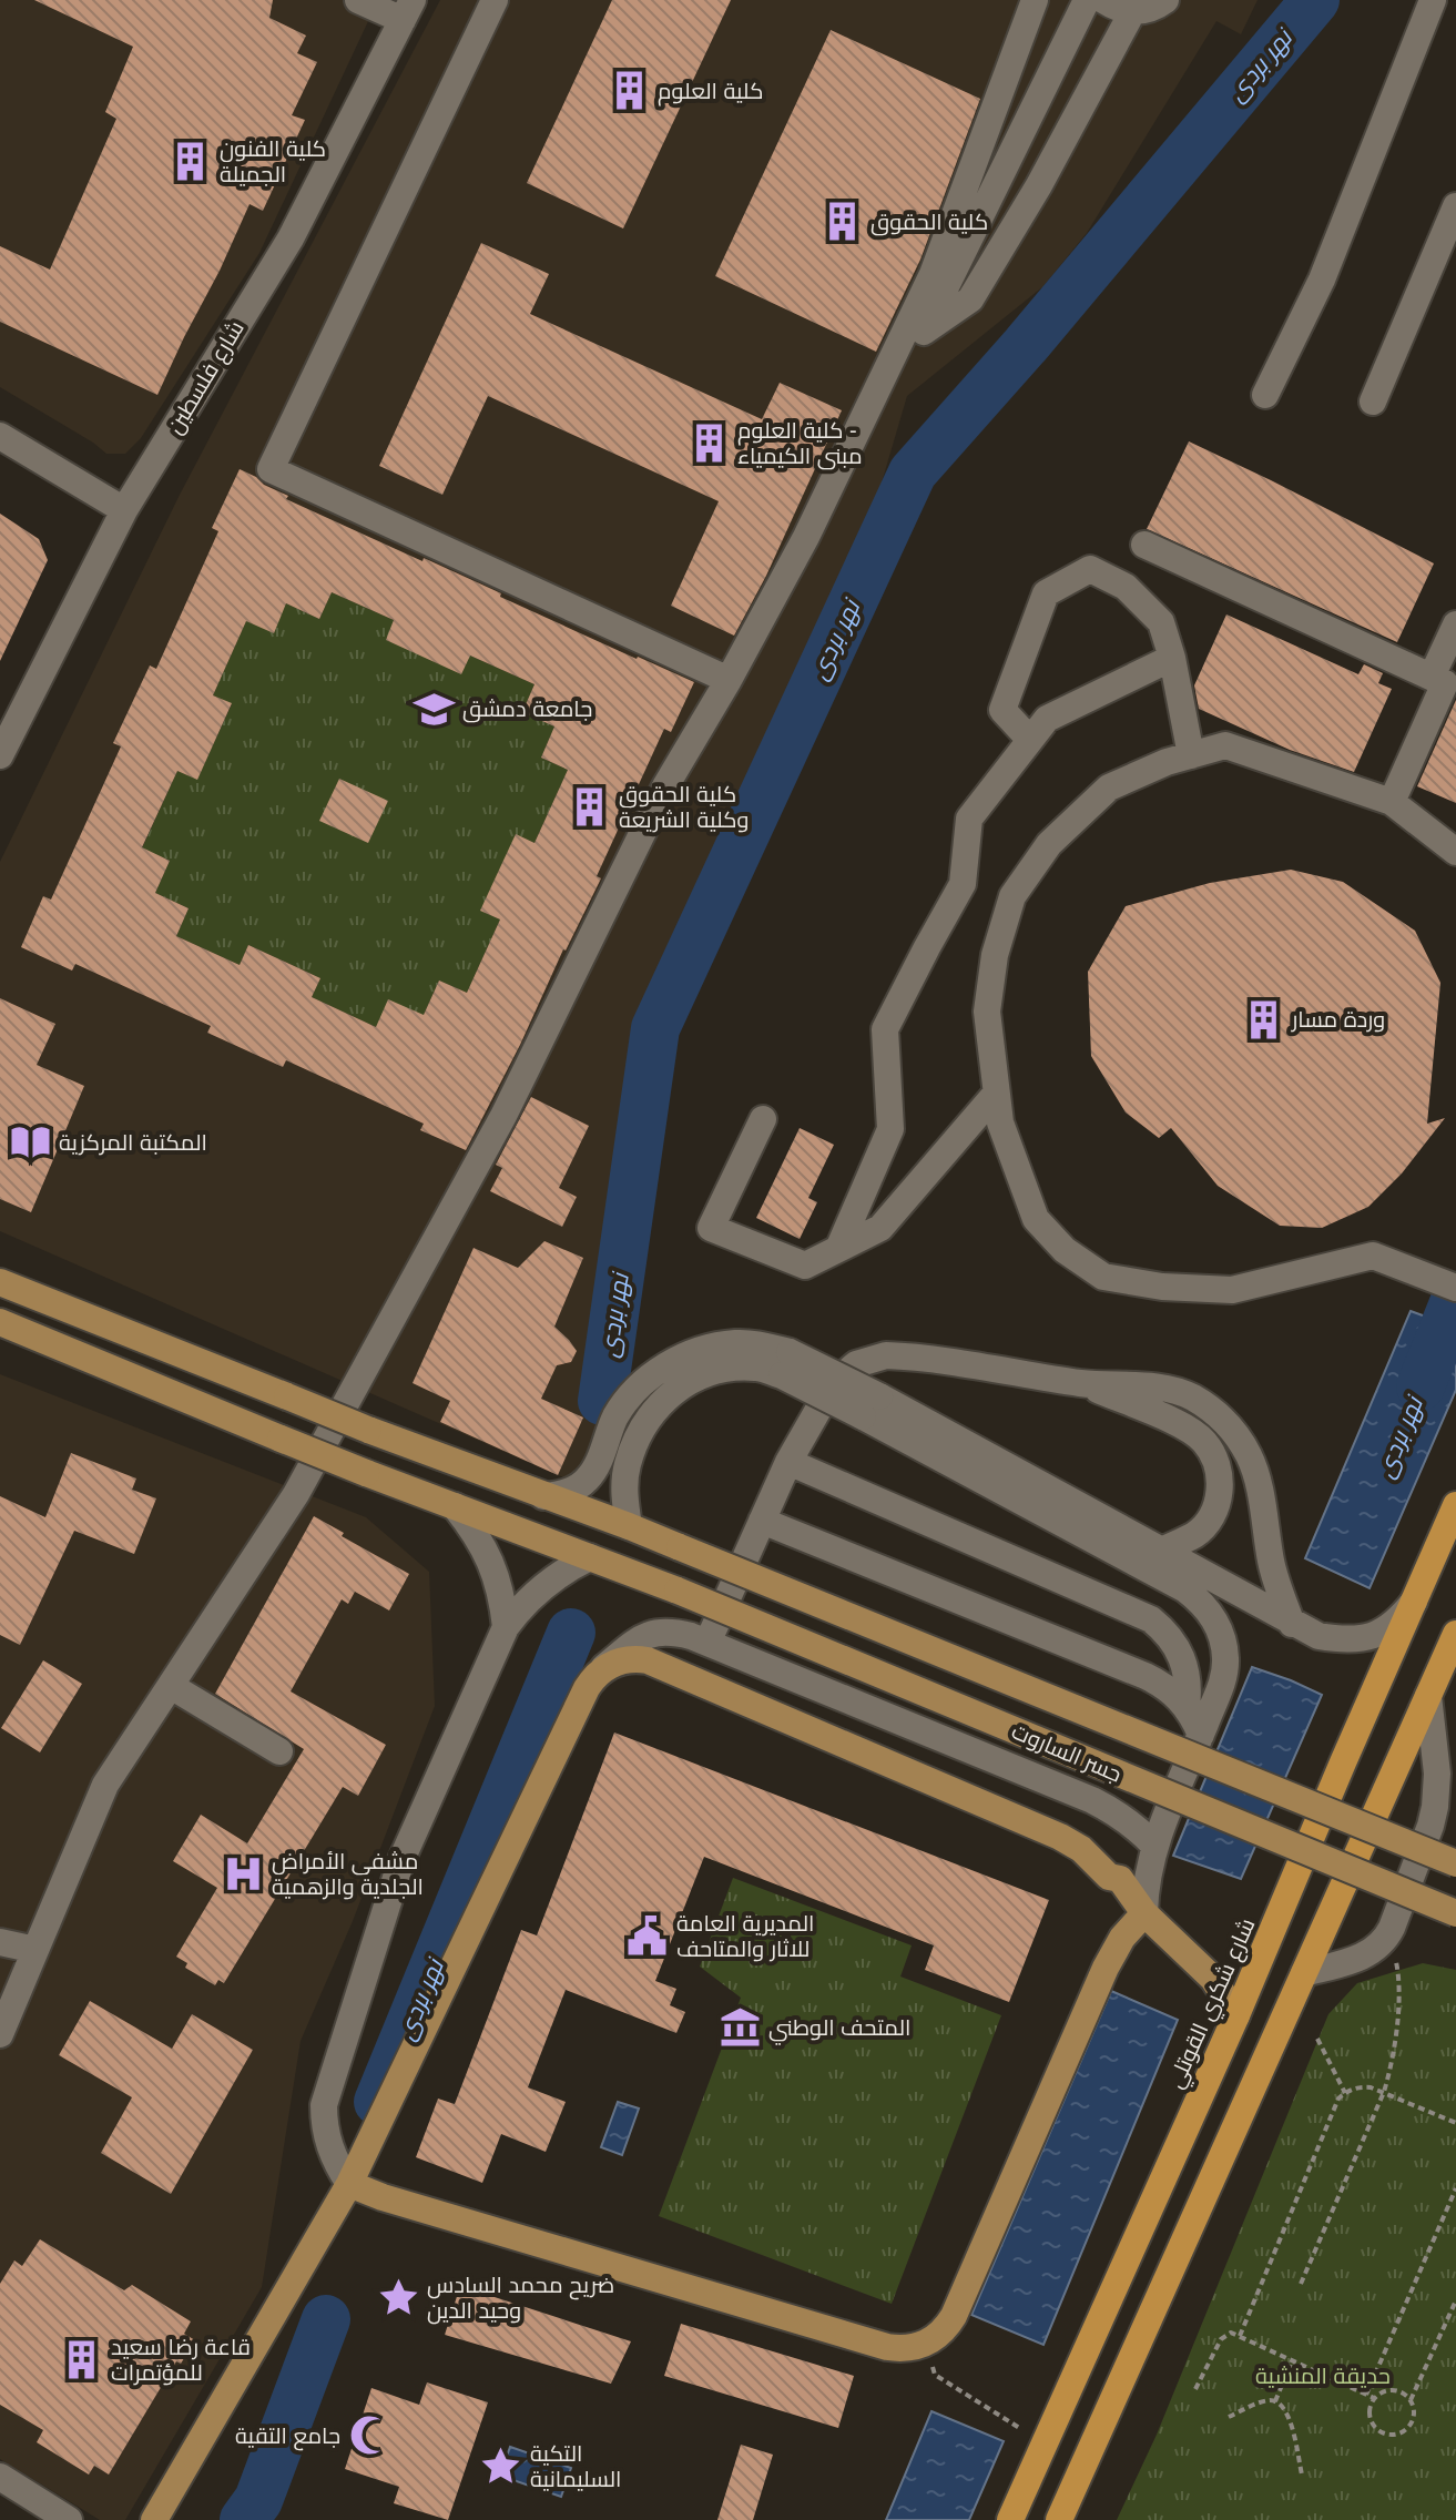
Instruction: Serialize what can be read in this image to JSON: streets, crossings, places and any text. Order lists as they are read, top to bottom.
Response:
{
  "streets": {
    "highway": ["شارع شكري القوتلي"],
    "main road": ["جسر الساروت"],
    "street": ["شارع فلسطين"]
  },
  "water": ["نهر بردى"],
  "parks": ["حديقة المنشية"],
  "places": {
    "building": [
      "كلية العلوم",
      "كلية الفنون الجميلة",
      "كلية الحقوق",
      "كلية العلوم - مبنى الكيمياء",
      "كلية الحقوق وكلية الشريعة",
      "وردة مسار",
      "قاعة رضا سعيد للمؤتمرات"
    ],
    "school or university": ["جامعة دمشق"],
    "library": ["المكتبة المركزية"],
    "hospital": ["مشفى الأمراض الجلدية والزهمية"],
    "public building": ["المديرية العامة للاثار والمتاحف"],
    "museum": ["المتحف الوطني"],
    "place": ["ضريح محمد السادس وحيد الدين", "التكية السليمانية"],
    "mosque": ["جامع التقية"]
  }
}
